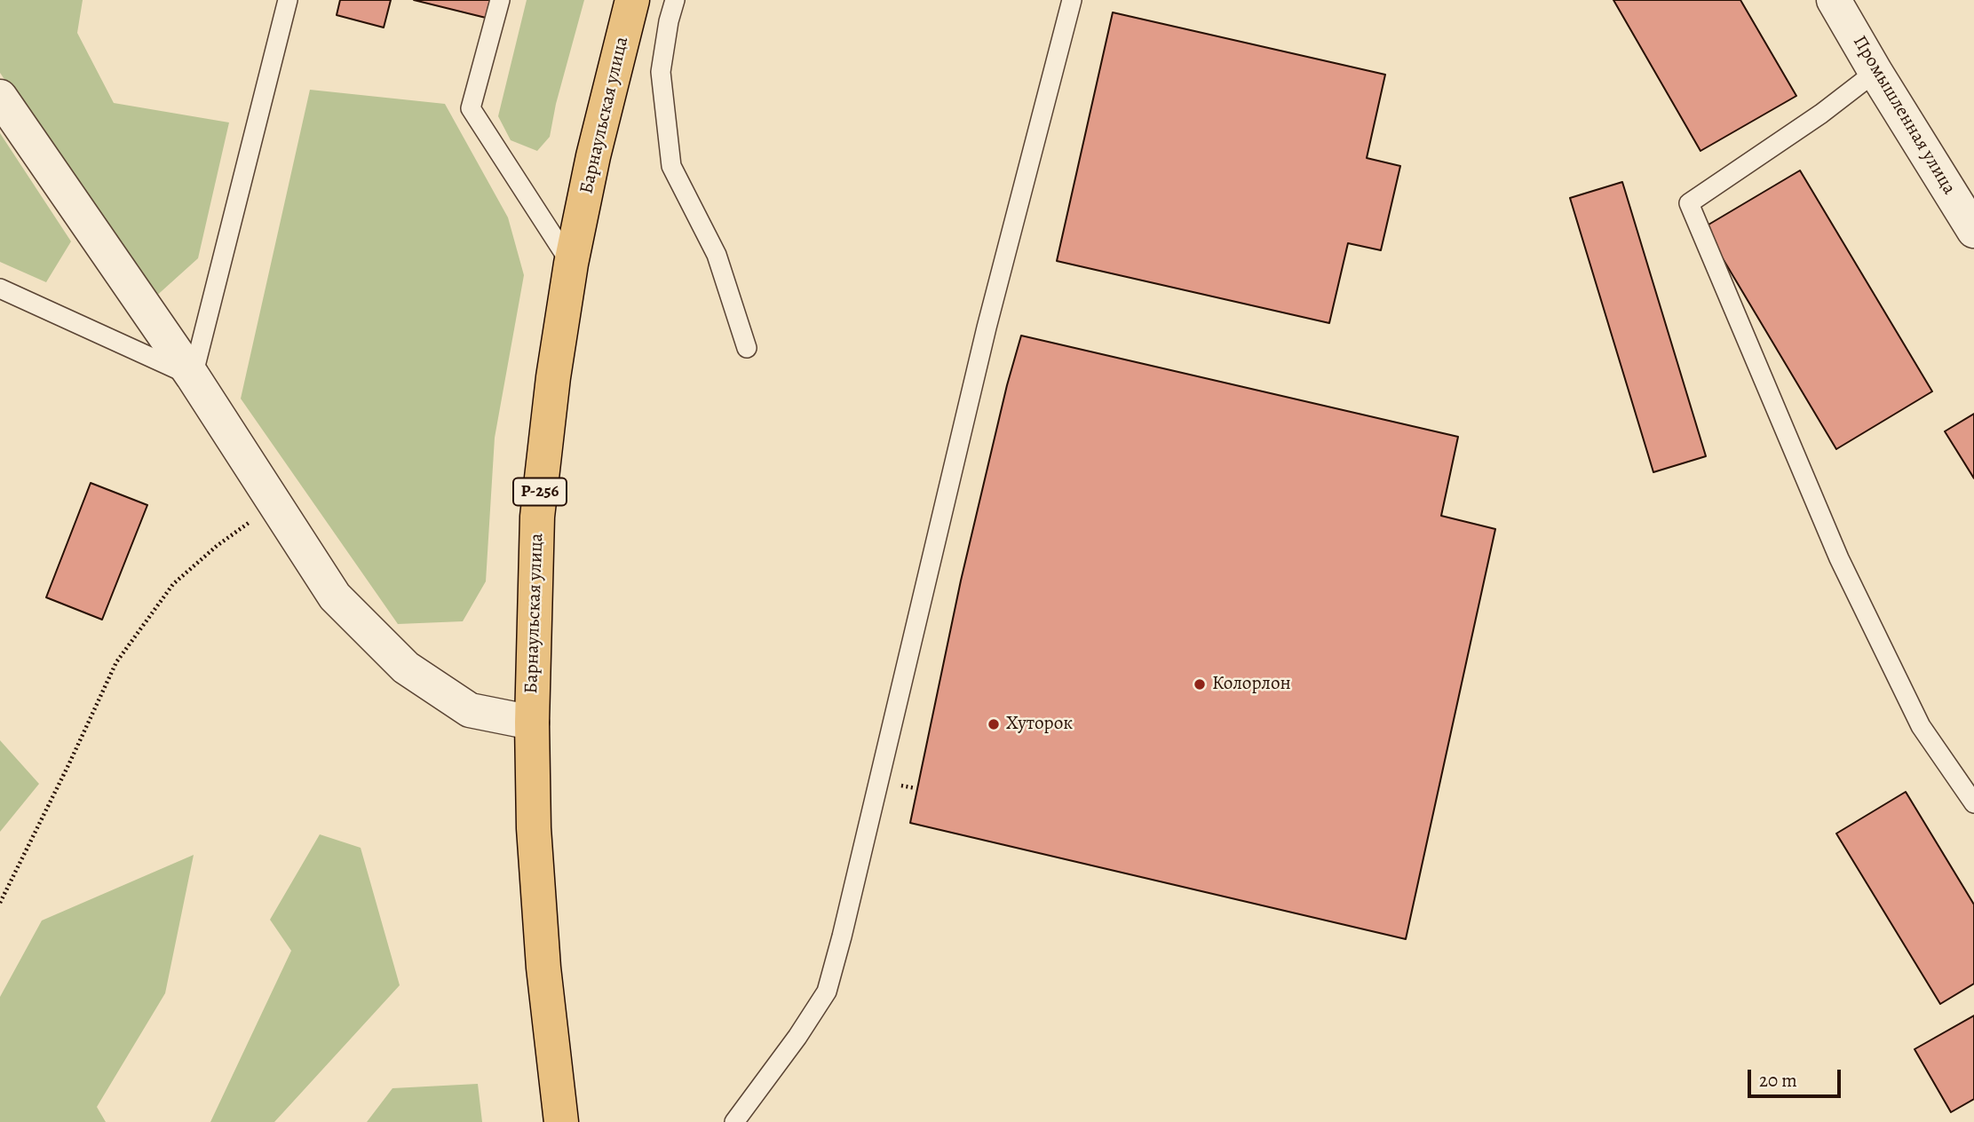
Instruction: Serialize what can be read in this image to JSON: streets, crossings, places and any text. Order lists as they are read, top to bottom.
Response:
{
  "streets": {
    "highway": ["Барнаульская улица", "Р-256"],
    "street": ["Промышленная улица"]
  },
  "places": ["Колорлон", "Хуторок"],
  "scale_bar": "20 m"
}
